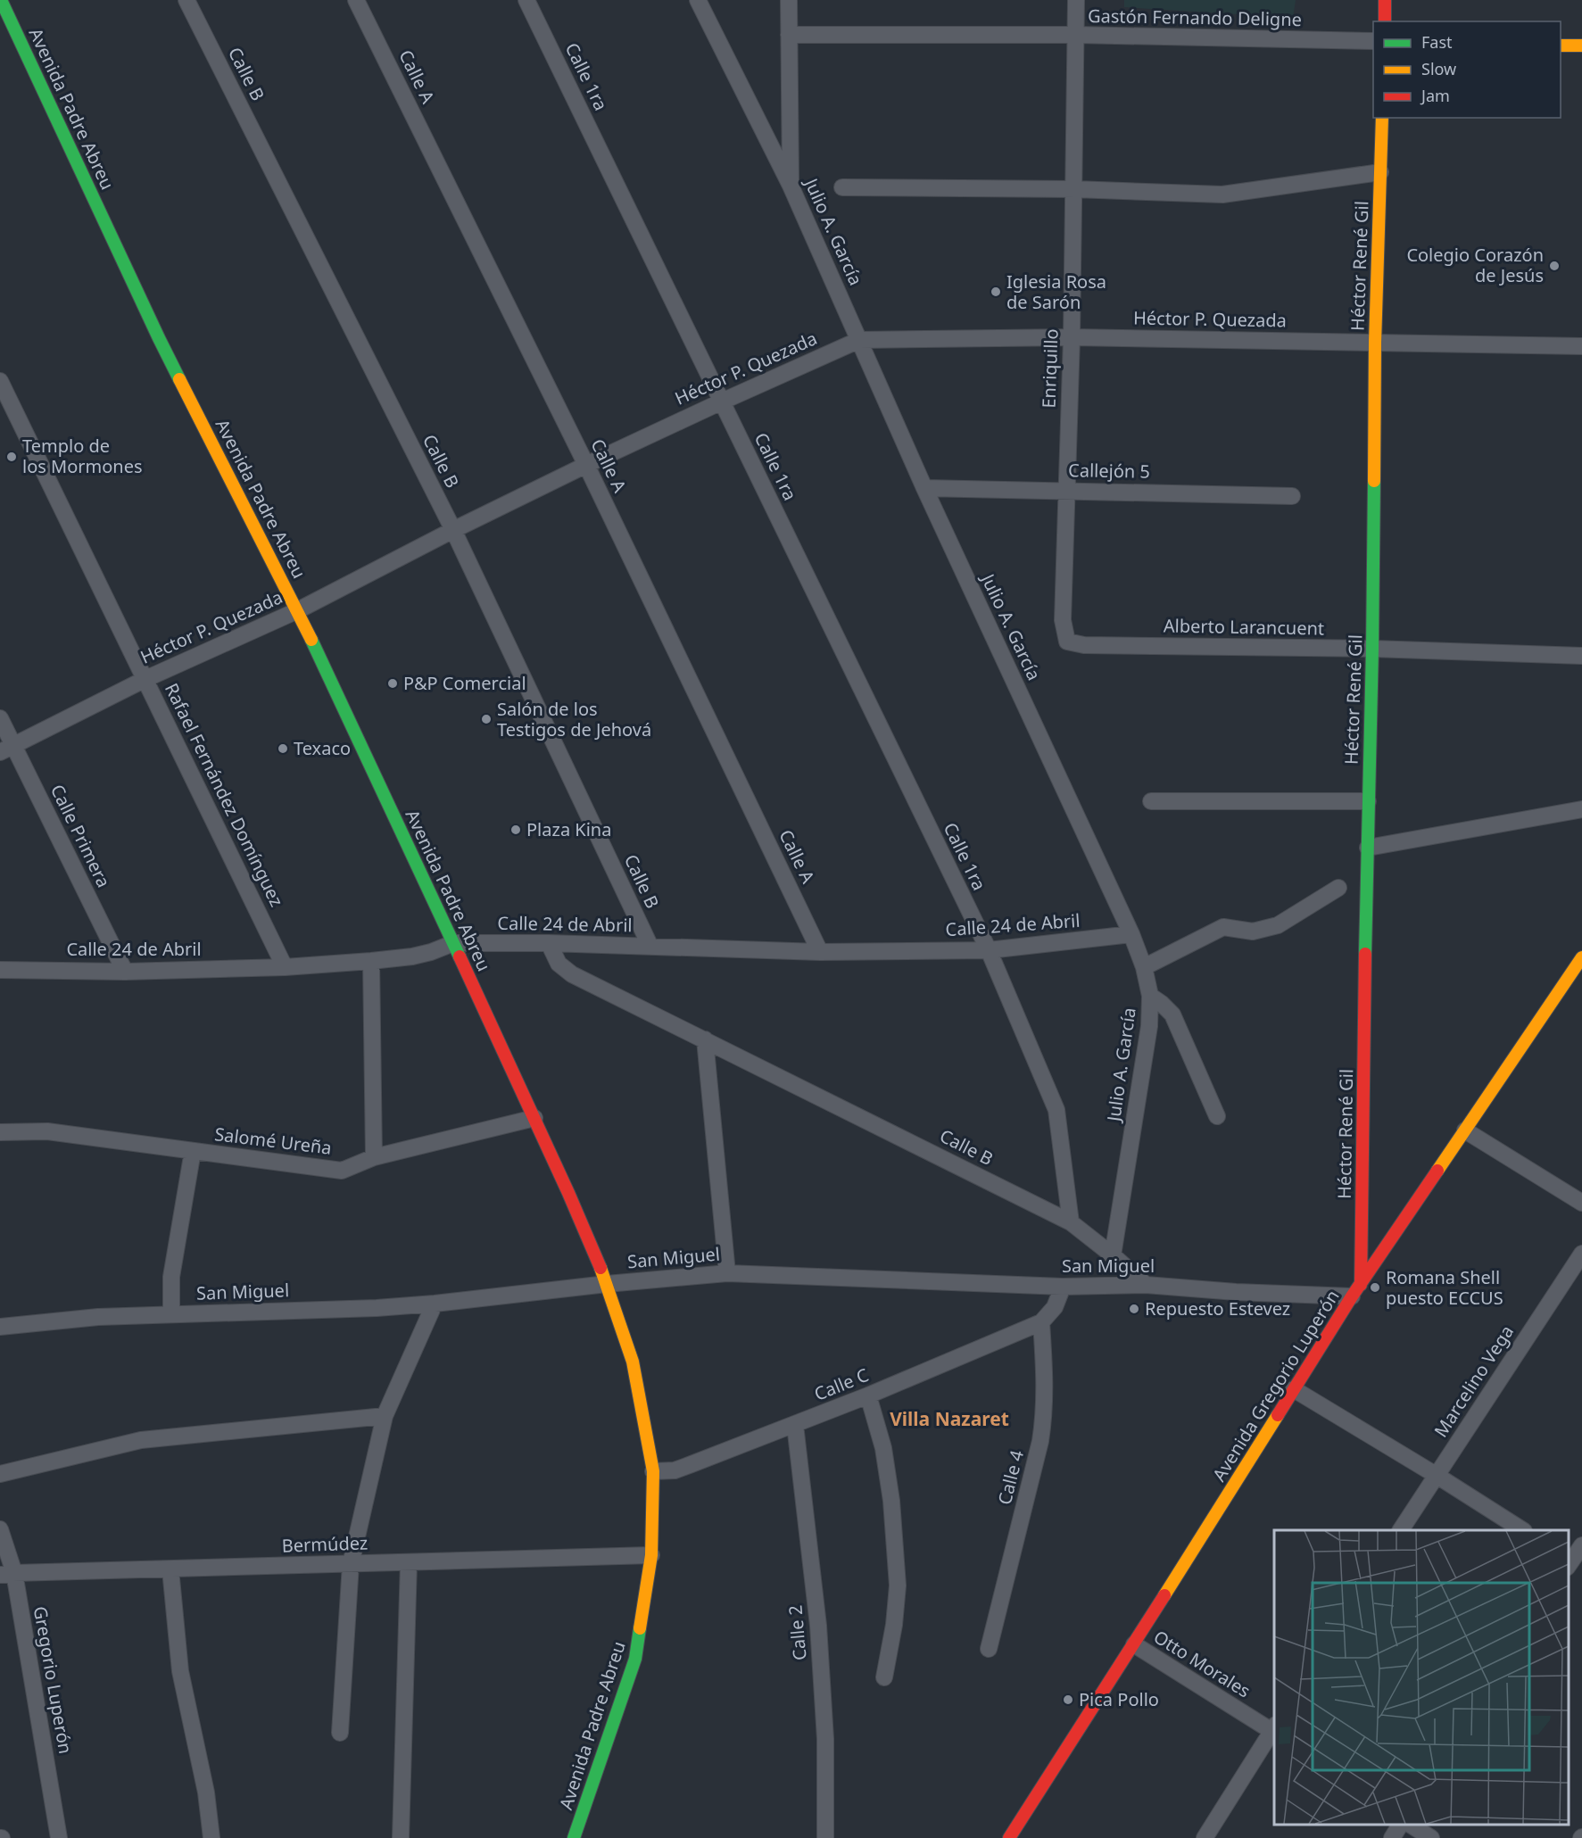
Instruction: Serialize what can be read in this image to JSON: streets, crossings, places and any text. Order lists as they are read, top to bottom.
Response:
{
  "streets": {
    "main road": ["Avenida Padre Abreu", "Héctor René Gil", "Avenida Gregorio Luperón"],
    "street": [
      "Gastón Fernando Deligne",
      "Calle B",
      "Calle A",
      "Calle 1ra",
      "Julio A. García",
      "Héctor P. Quezada",
      "Enriquillo",
      "Callejón 5",
      "Alberto Larancuent",
      "Rafael Fernández Domínguez",
      "Calle Primera",
      "Calle 24 de Abril",
      "Salomé Ureña",
      "San Miguel",
      "Marcelino Vega",
      "Calle C",
      "Calle 4",
      "Bermúdez",
      "Calle 2",
      "Otto Morales",
      "Gregorio Luperón"
    ]
  },
  "crossings": [
    ["Gastón Fernando Deligne", "Enriquillo"],
    ["Calle B", "Calle 1ra"],
    ["Calle B", "Julio A. García"],
    ["Calle B", "Héctor P. Quezada"],
    ["Calle B", "Calle 24 de Abril"],
    ["Calle A", "Héctor P. Quezada"],
    ["Calle A", "Calle 24 de Abril"],
    ["Calle 1ra", "Héctor P. Quezada"],
    ["Calle 1ra", "Calle 24 de Abril"],
    ["Avenida Padre Abreu", "Héctor P. Quezada"],
    ["Avenida Padre Abreu", "Calle 24 de Abril"],
    ["Avenida Padre Abreu", "Salomé Ureña"],
    ["Avenida Padre Abreu", "San Miguel"],
    ["Avenida Padre Abreu", "Calle C"],
    ["Avenida Padre Abreu", "Bermúdez"],
    ["Julio A. García", "Héctor P. Quezada"],
    ["Julio A. García", "Callejón 5"],
    ["Julio A. García", "Calle 24 de Abril"],
    ["Héctor René Gil", "Héctor P. Quezada"],
    ["Héctor René Gil", "Alberto Larancuent"],
    ["Héctor René Gil", "San Miguel"],
    ["Héctor René Gil", "Avenida Gregorio Luperón"],
    ["Héctor P. Quezada", "Enriquillo"],
    ["Héctor P. Quezada", "Rafael Fernández Domínguez"],
    ["Héctor P. Quezada", "Calle Primera"],
    ["Enriquillo", "Callejón 5"],
    ["Enriquillo", "Alberto Larancuent"],
    ["Rafael Fernández Domínguez", "Calle 24 de Abril"],
    ["Calle Primera", "Calle 24 de Abril"],
    ["San Miguel", "Avenida Gregorio Luperón"],
    ["Calle C", "Calle 4"],
    ["Calle C", "Calle 2"],
    ["Avenida Gregorio Luperón", "Otto Morales"],
    ["Bermúdez", "Gregorio Luperón"]
  ],
  "districts": ["Villa Nazaret"],
  "places": [
    "Colegio Corazón de Jesús",
    "Iglesia Rosa de Sarón",
    "Templo de los Mormones",
    "P&P Comercial",
    "Salón de los Testigos de Jehová",
    "Texaco",
    "Plaza Kina",
    "Romana Shell puesto ECCUS",
    "Repuesto Estevez",
    "Pica Pollo"
  ],
  "legend": ["Fast", "Slow", "Jam"]
}
